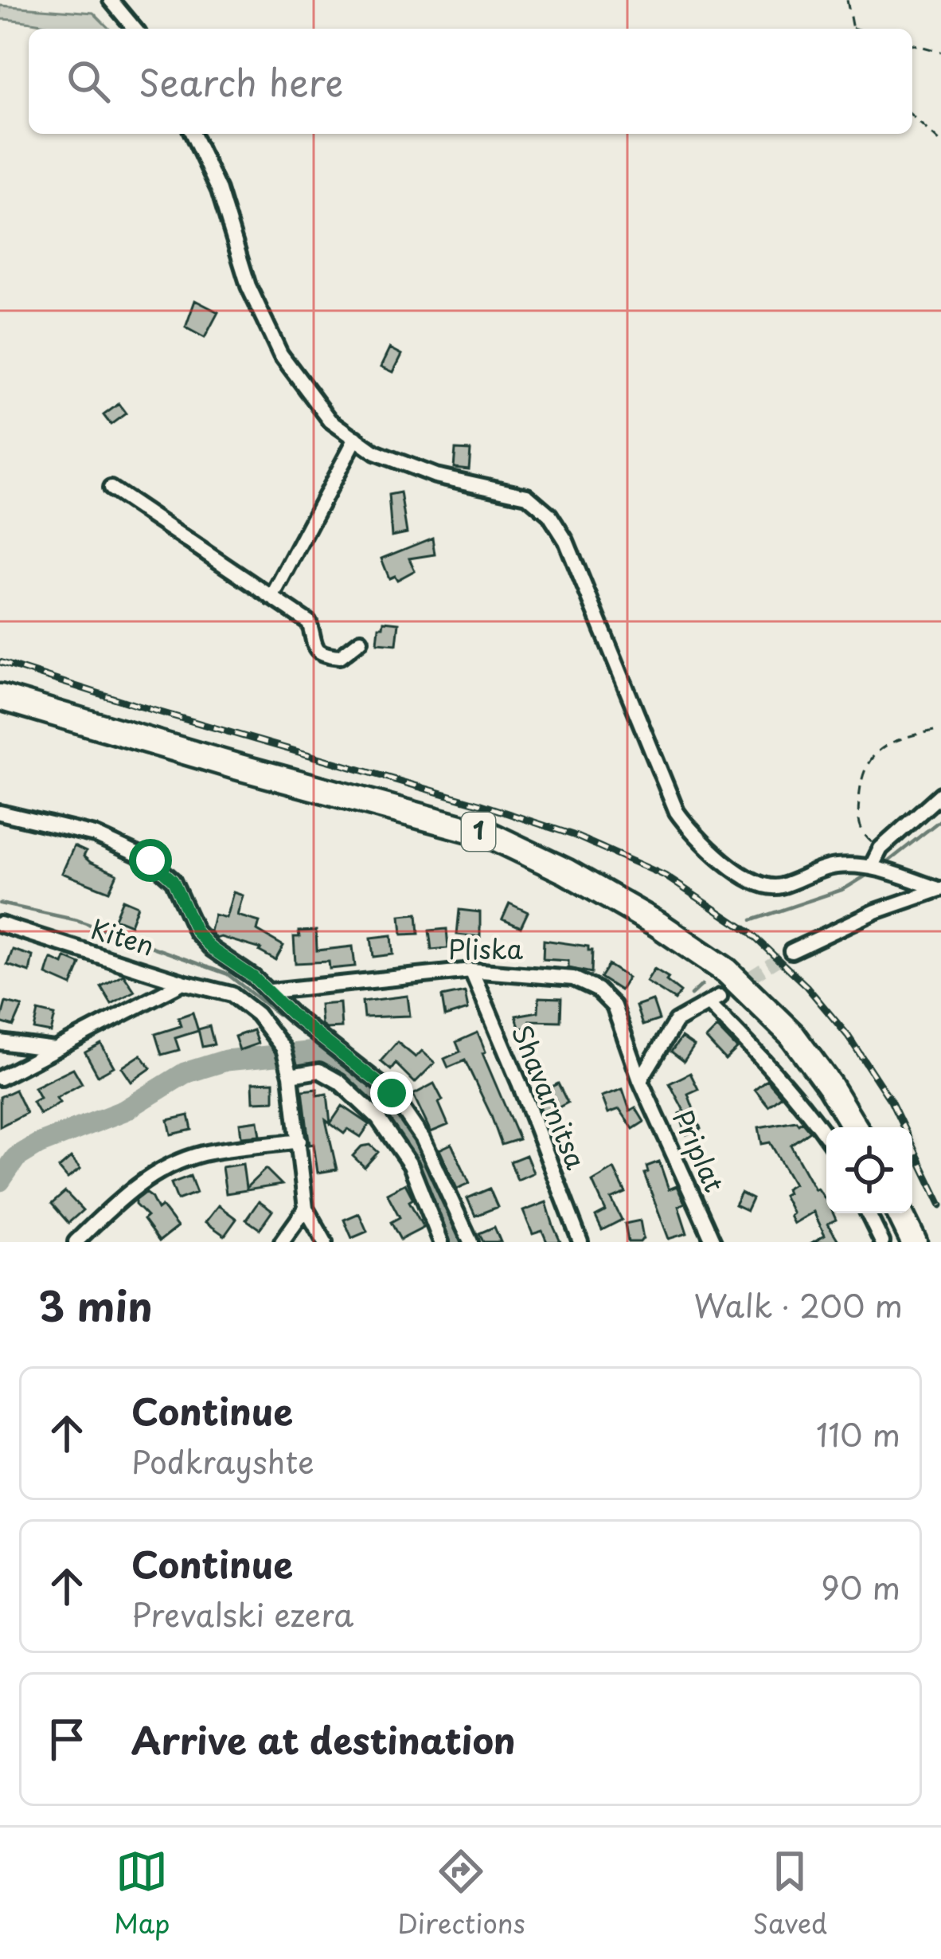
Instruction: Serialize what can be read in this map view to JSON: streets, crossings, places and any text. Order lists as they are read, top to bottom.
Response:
{
  "streets": {
    "highway": ["1"],
    "street": [
      "Kiten",
      "Pliska",
      "Shavarnitsa",
      "Priplat"
    ]
  },
  "crossings": [
    ["Pliska", "Shavarnitsa"],
    ["Pliska", "Priplat"]
  ],
  "page": {
    "search": "Search here",
    "heading": ["3 min", "Walk · 200 m"],
    "list": [
      ["Continue", "Podkrayshte", "110 m"],
      ["Continue", "Prevalski ezera", "90 m"],
      "Arrive at destination"
    ],
    "nav": ["Map", "Directions", "Saved"]
  }
}
